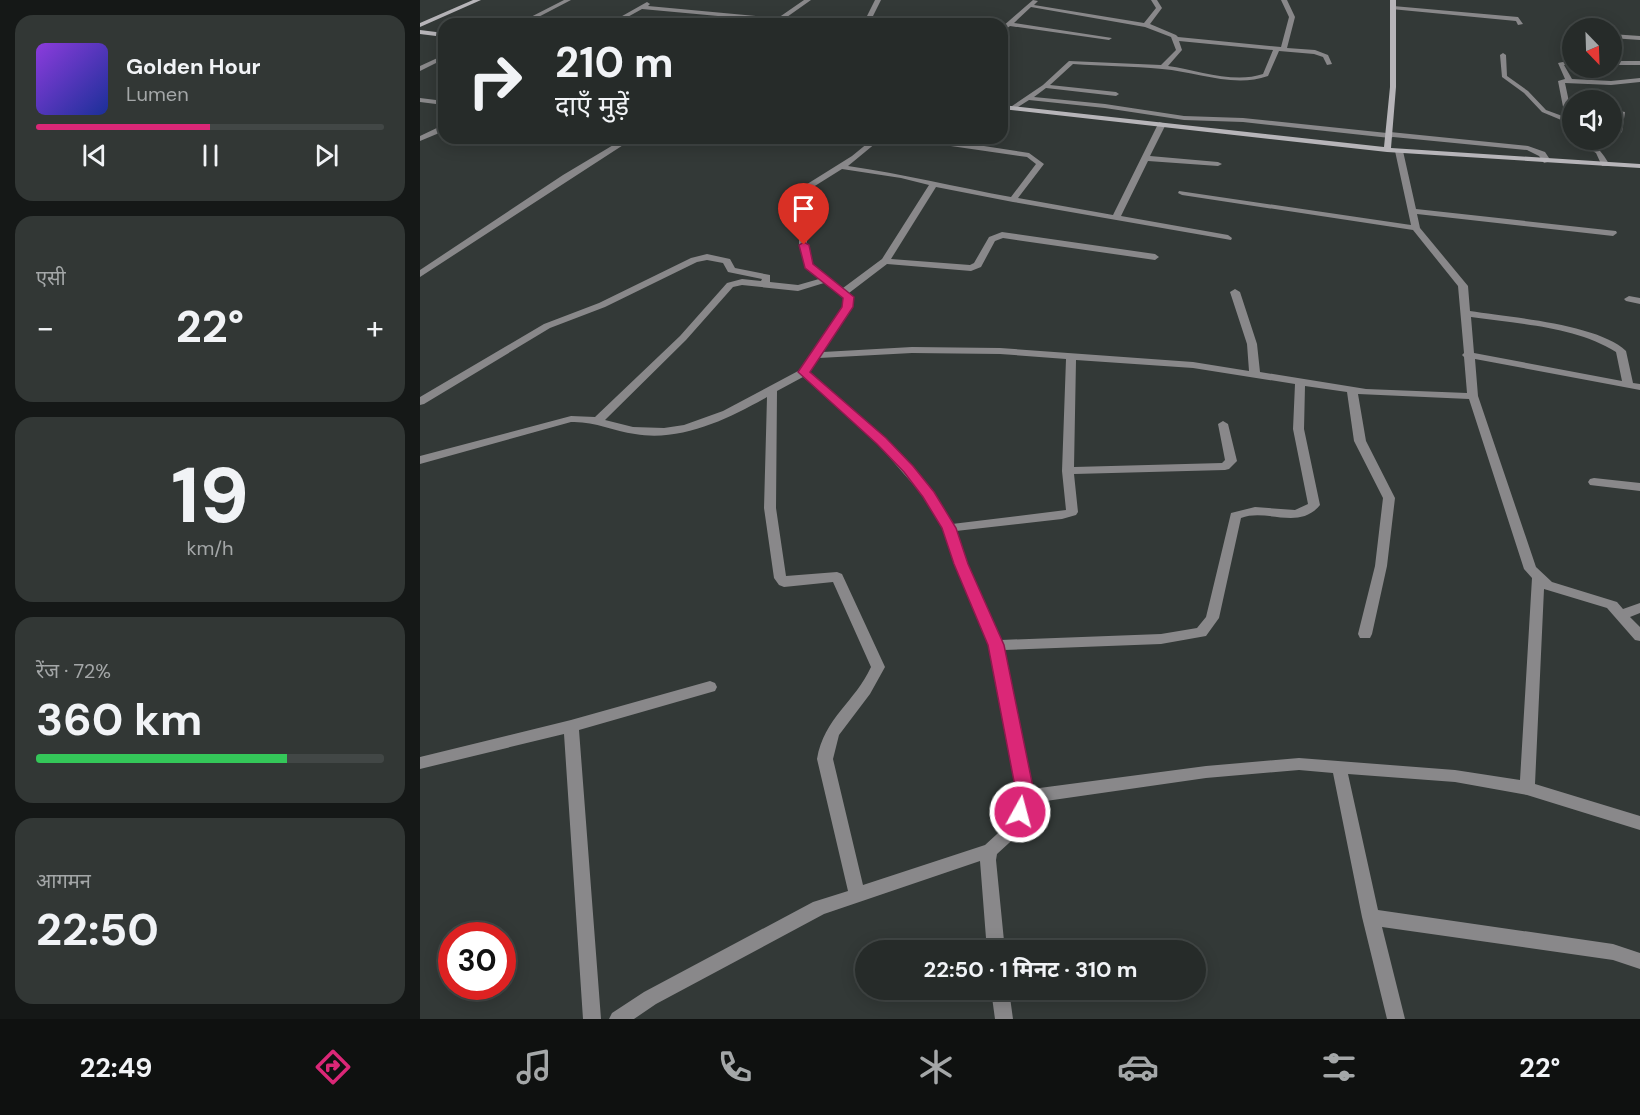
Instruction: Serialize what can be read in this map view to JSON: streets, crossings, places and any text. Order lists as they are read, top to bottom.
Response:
{
  "north": "bottom right",
  "page": {
    "turn": ["210 m", "दाएँ मुड़ें"],
    "song": ["Golden Hour", "Lumen"],
    "tile": [
      "एसी",
      ["19", "km/h"],
      ["रेंज · 72%", "360 km"],
      ["आगमन", "22:50"]
    ],
    "heat": ["−", "22°", "+"],
    "limit": "30",
    "trip": "22:50 · 1 मिनट · 310 m",
    "tabs": ["22:49", "22°"]
  }
}
